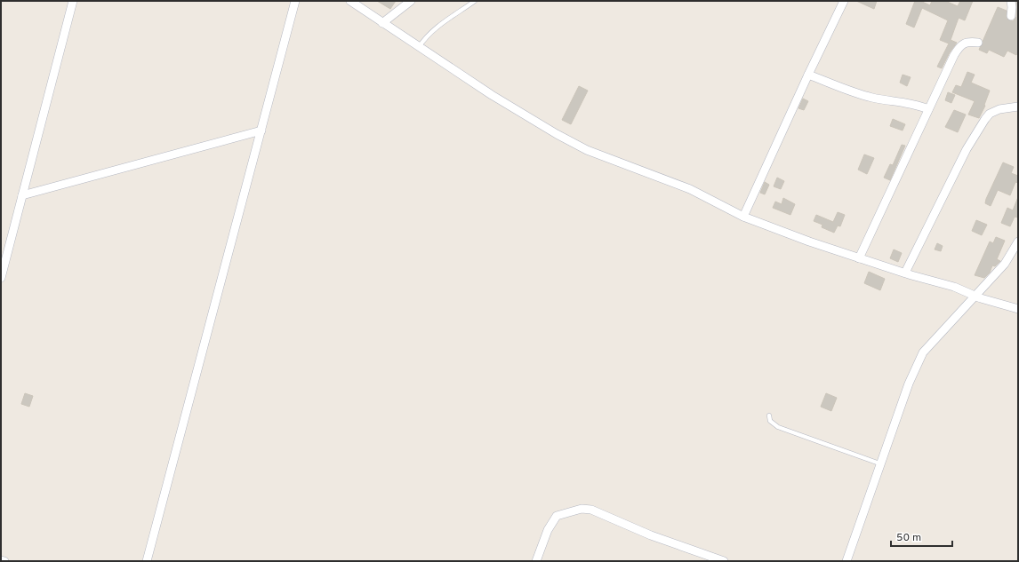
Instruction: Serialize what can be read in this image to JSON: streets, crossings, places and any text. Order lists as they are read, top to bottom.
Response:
{
  "scale_bar": "50 m"
}
